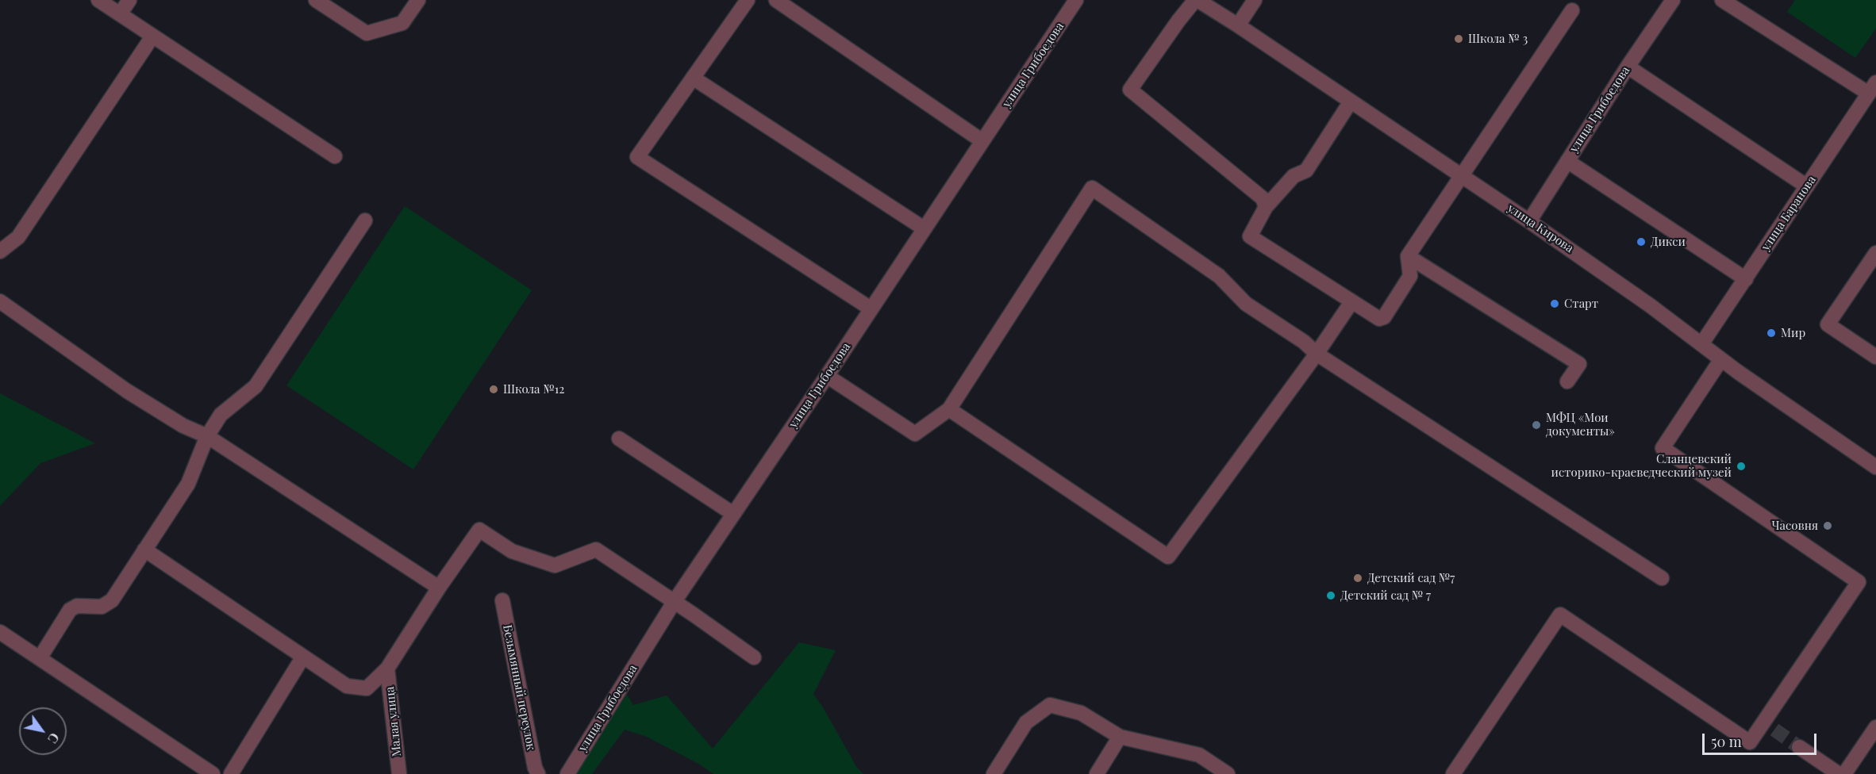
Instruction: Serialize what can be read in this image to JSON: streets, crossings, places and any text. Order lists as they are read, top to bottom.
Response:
{
  "streets": {
    "street": [
      "улица Грибоедова",
      "улица Баранова",
      "улица Кирова",
      "Безымянный переулок",
      "Малая улица"
    ]
  },
  "crossings": [
    ["улица Грибоедова", "улица Кирова"],
    ["улица Баранова", "улица Кирова"]
  ],
  "places": [
    "Школа № 3",
    "Дикси",
    "Старт",
    "Мир",
    "Школа №12",
    "МФЦ «Мои документы»",
    "Сланцевский историко-краеведческий музей",
    "Часовня",
    "Детский сад №7",
    "Детский сад № 7"
  ],
  "scale_bar": "50 m",
  "north": "bottom right"
}
